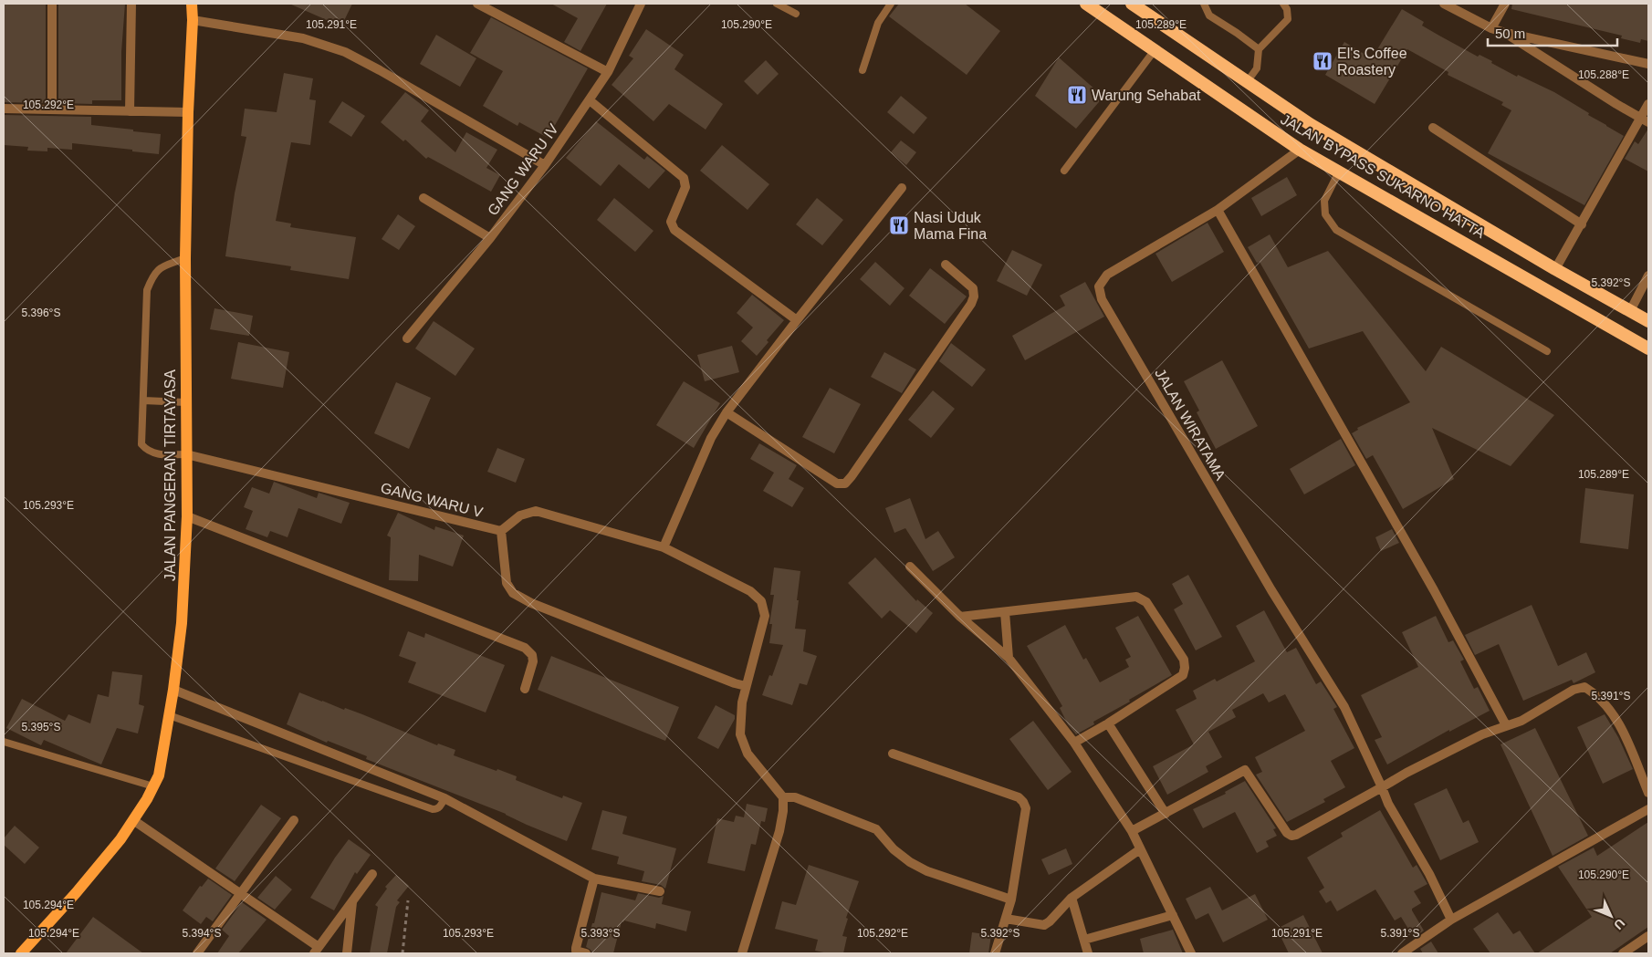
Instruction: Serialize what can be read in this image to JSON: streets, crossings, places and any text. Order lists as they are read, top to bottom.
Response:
{
  "streets": {
    "highway": ["JALAN BYPASS SUKARNO HATTA"],
    "main road": ["JALAN PANGERAN TIRTAYASA"],
    "street": ["GANG WARU IV", "JALAN WIRATAMA", "GANG WARU V"]
  },
  "crossings": [
    ["JALAN BYPASS SUKARNO HATTA", "JALAN WIRATAMA"],
    ["JALAN PANGERAN TIRTAYASA", "GANG WARU V"]
  ],
  "places": {
    "restaurant": ["El's Coffee Roastery", "Warung Sehabat", "Nasi Uduk Mama Fina"]
  },
  "scale_bar": "50 m",
  "north": "bottom right",
  "coordinates": [
    "105.290°E",
    "105.289°E",
    "105.291°E",
    "105.288°E",
    "105.292°E",
    "5.392°S",
    "5.396°S",
    "105.293°E",
    "5.391°S",
    "5.395°S",
    "105.294°E",
    "5.394°S",
    "5.393°S"
  ]
}
